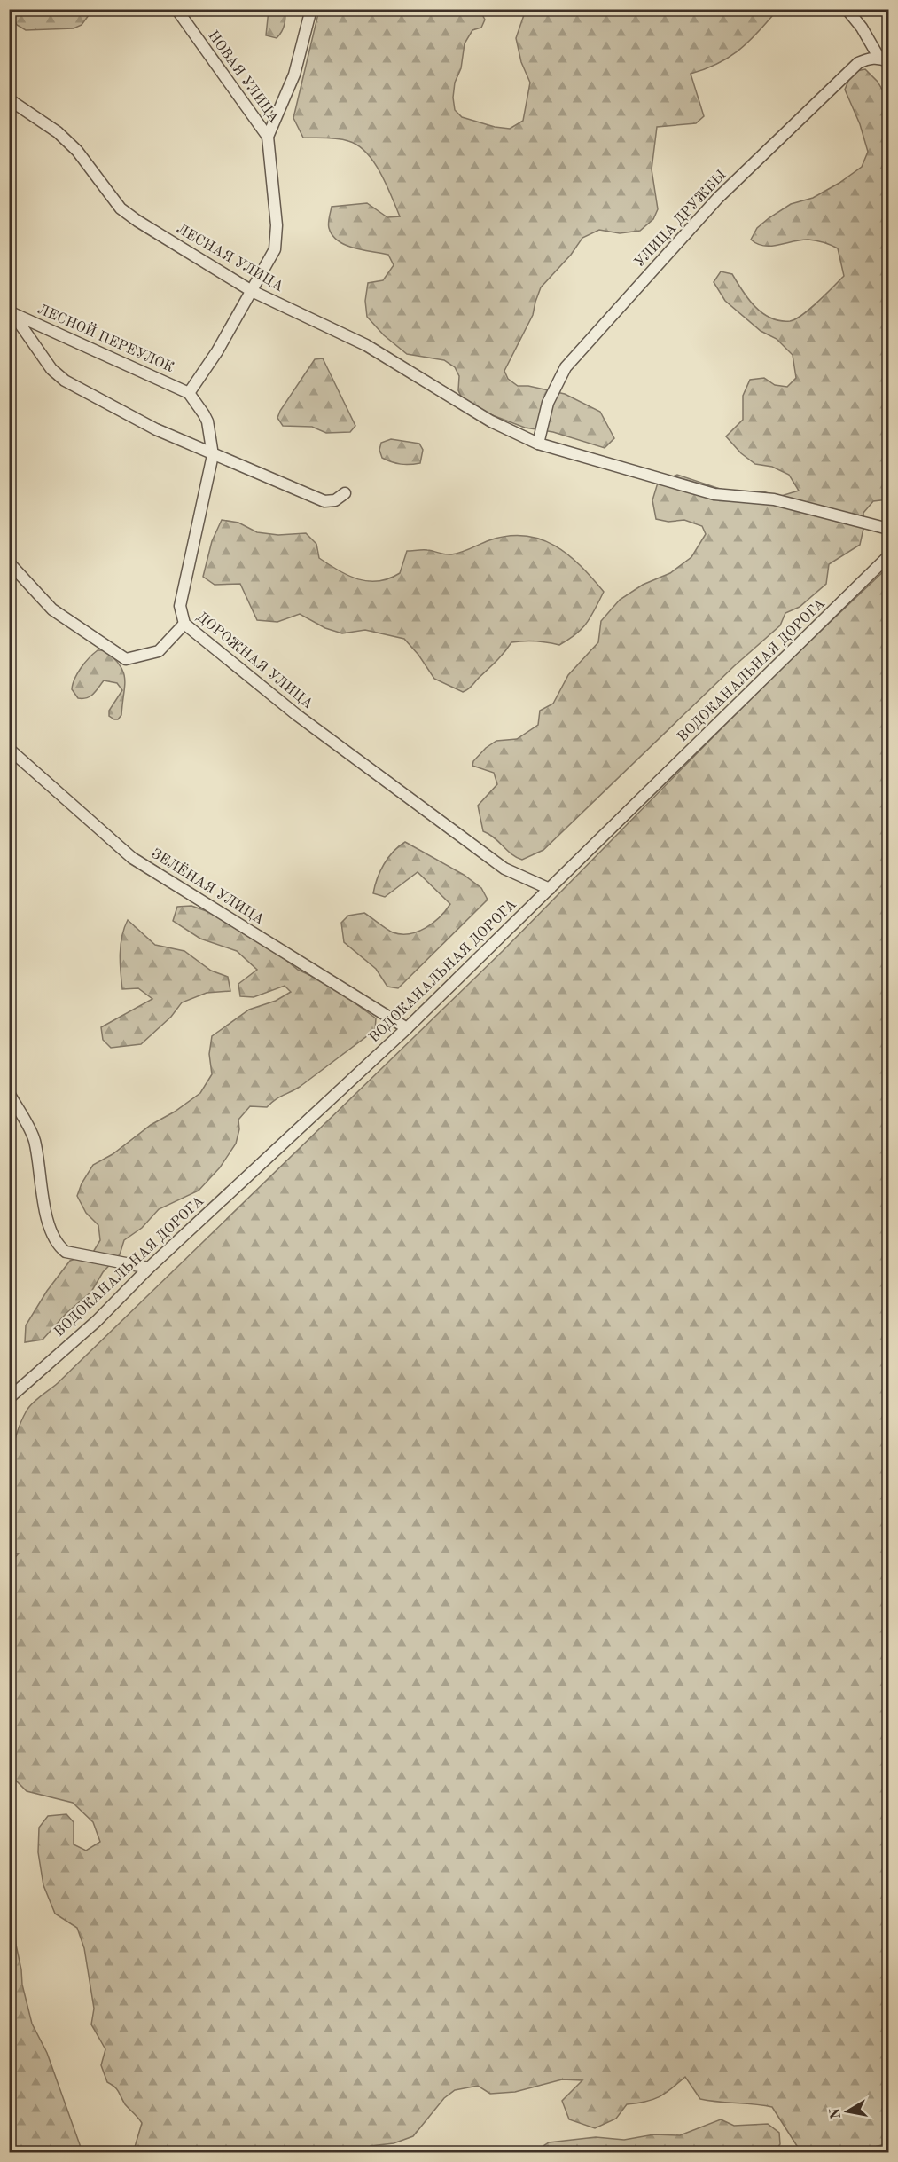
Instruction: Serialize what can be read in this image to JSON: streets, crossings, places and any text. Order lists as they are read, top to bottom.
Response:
{
  "streets": {
    "street": [
      "НОВАЯ УЛИЦА",
      "УЛИЦА ДРУЖБЫ",
      "ЛЕСНАЯ УЛИЦА",
      "ЛЕСНОЙ ПЕРЕУЛОК",
      "ДОРОЖНАЯ УЛИЦА",
      "ВОДОКАНАЛЬНАЯ ДОРОГА",
      "ЗЕЛЁНАЯ УЛИЦА"
    ]
  },
  "crossings": [
    ["УЛИЦА ДРУЖБЫ", "ЛЕСНАЯ УЛИЦА"],
    ["ЛЕСНОЙ ПЕРЕУЛОК", "ДОРОЖНАЯ УЛИЦА"],
    ["ДОРОЖНАЯ УЛИЦА", "ВОДОКАНАЛЬНАЯ ДОРОГА"],
    ["ВОДОКАНАЛЬНАЯ ДОРОГА", "ЗЕЛЁНАЯ УЛИЦА"]
  ],
  "north": "left"
}
